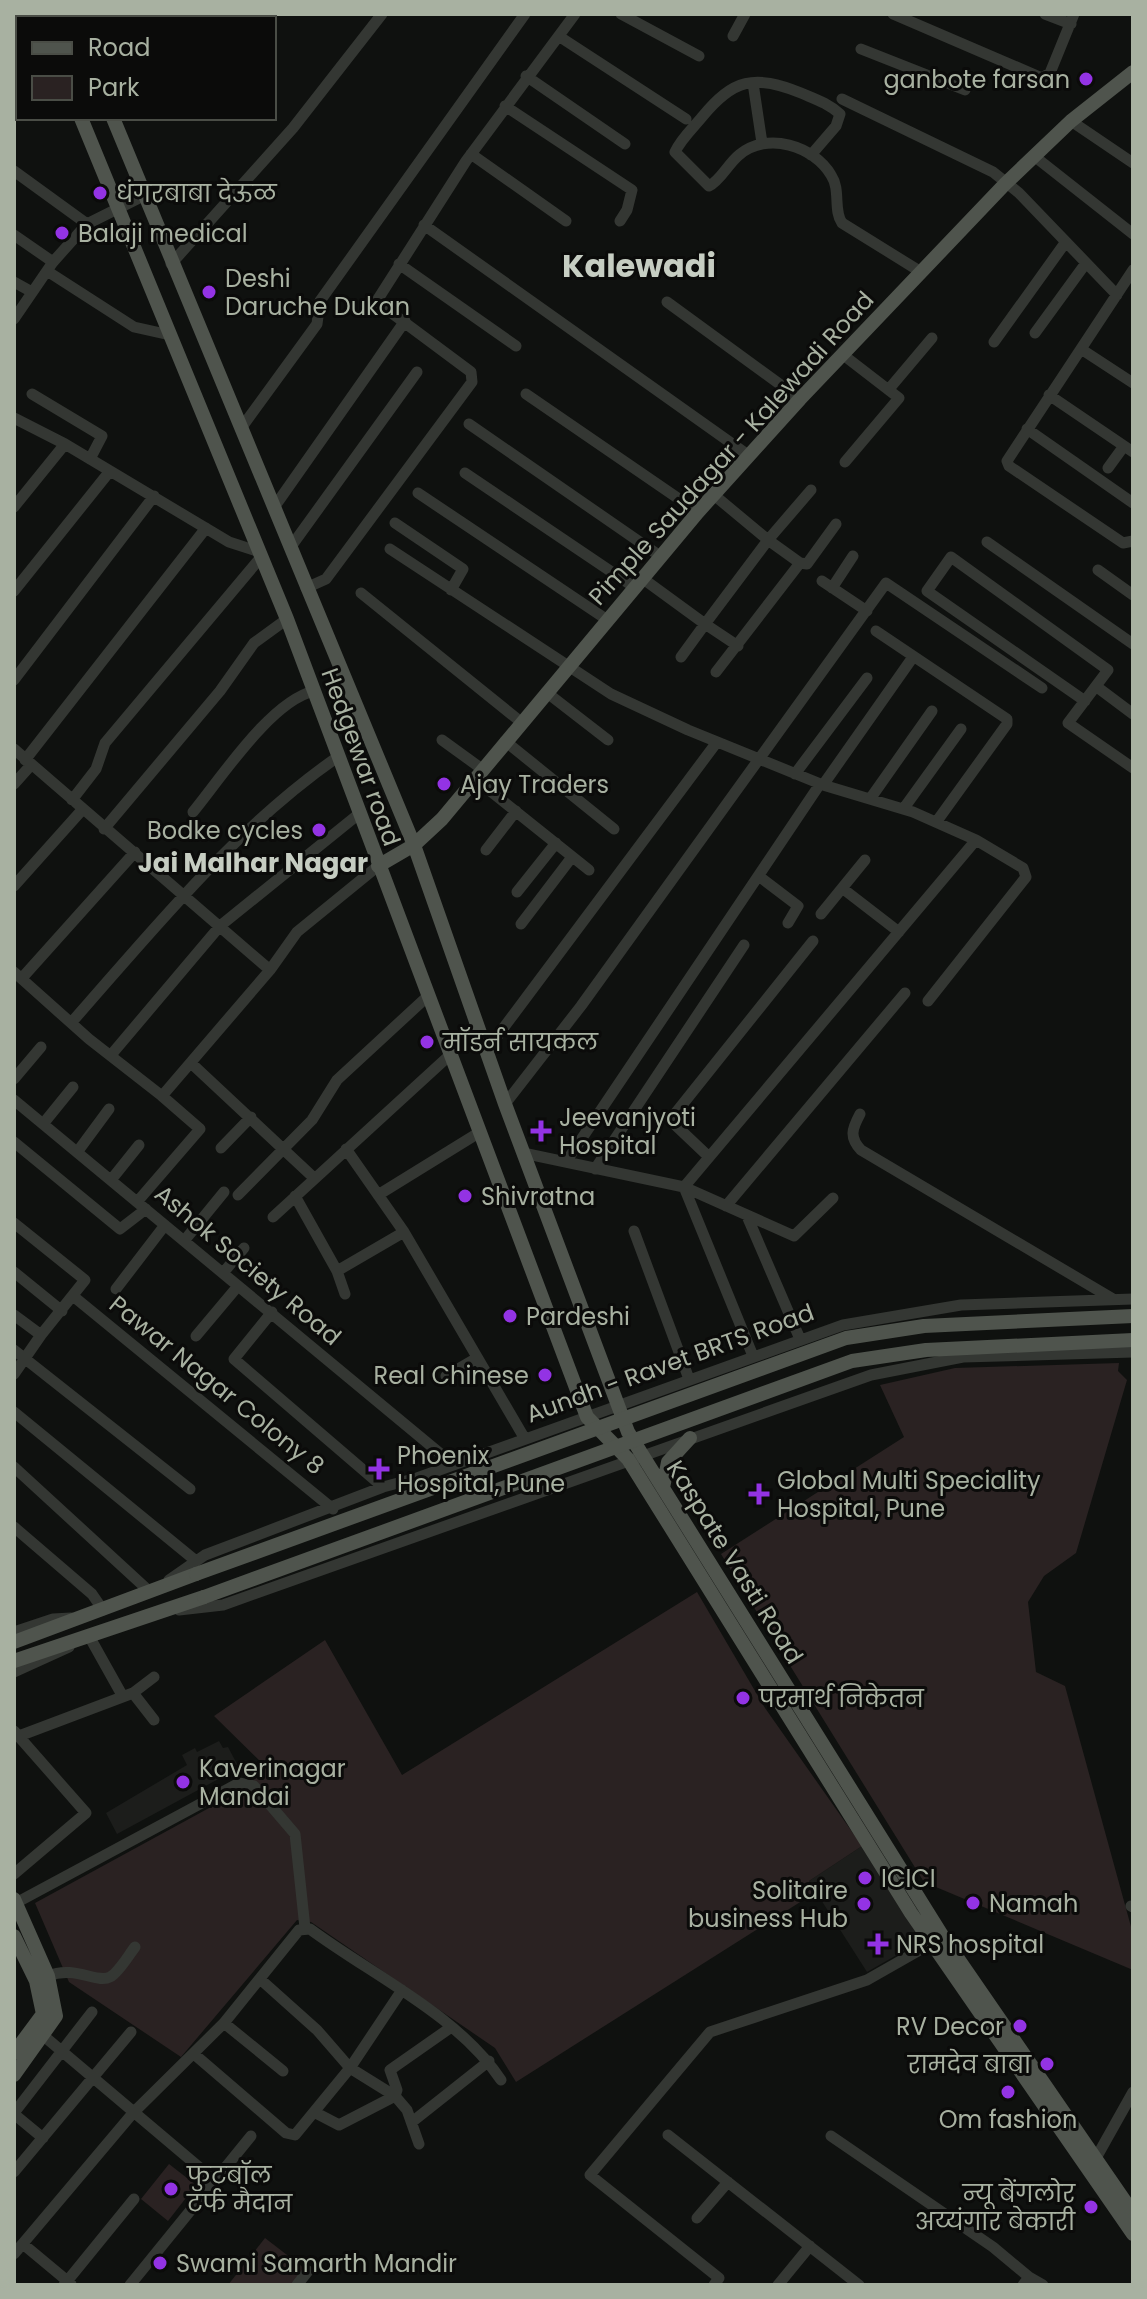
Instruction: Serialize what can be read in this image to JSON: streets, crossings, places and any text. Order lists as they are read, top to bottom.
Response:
{
  "streets": {
    "main road": ["Pimple Saudagar - Kalewadi Road", "Hedgewar road", "Kaspate Vasti Road"],
    "street": ["Ashok Society Road", "Aundh - Ravet BRTS Road", "Pawar Nagar Colony 8"]
  },
  "crossings": [
    ["Pimple Saudagar - Kalewadi Road", "Hedgewar road"],
    ["Hedgewar road", "Aundh - Ravet BRTS Road"],
    ["Hedgewar road", "Kaspate Vasti Road"],
    ["Ashok Society Road", "Aundh - Ravet BRTS Road"],
    ["Aundh - Ravet BRTS Road", "Pawar Nagar Colony 8"]
  ],
  "districts": ["Kalewadi", "Jai Malhar Nagar"],
  "places": {
    "other": [
      "ganbote farsan",
      "धंगरबाबा देऊळ",
      "Balaji medical",
      "Deshi Daruche Dukan",
      "Ajay Traders",
      "Bodke cycles",
      "मॉडर्न सायकल",
      "Shivratna",
      "Pardeshi",
      "Real Chinese",
      "परमार्थ निकेतन",
      "Kaverinagar Mandai",
      "ICICI",
      "Namah",
      "Solitaire business Hub",
      "RV Decor",
      "रामदेव बाबा",
      "Om fashion",
      "फुटबॉल टर्फ मैदान",
      "न्यू बेंगलोर अय्यंगार बेकारी",
      "Swami Samarth Mandir"
    ],
    "health": [
      "Jeevanjyoti Hospital",
      "Phoenix Hospital, Pune",
      "Global Multi Speciality Hospital, Pune",
      "NRS hospital"
    ]
  },
  "legend": ["Road", "Park"]
}
